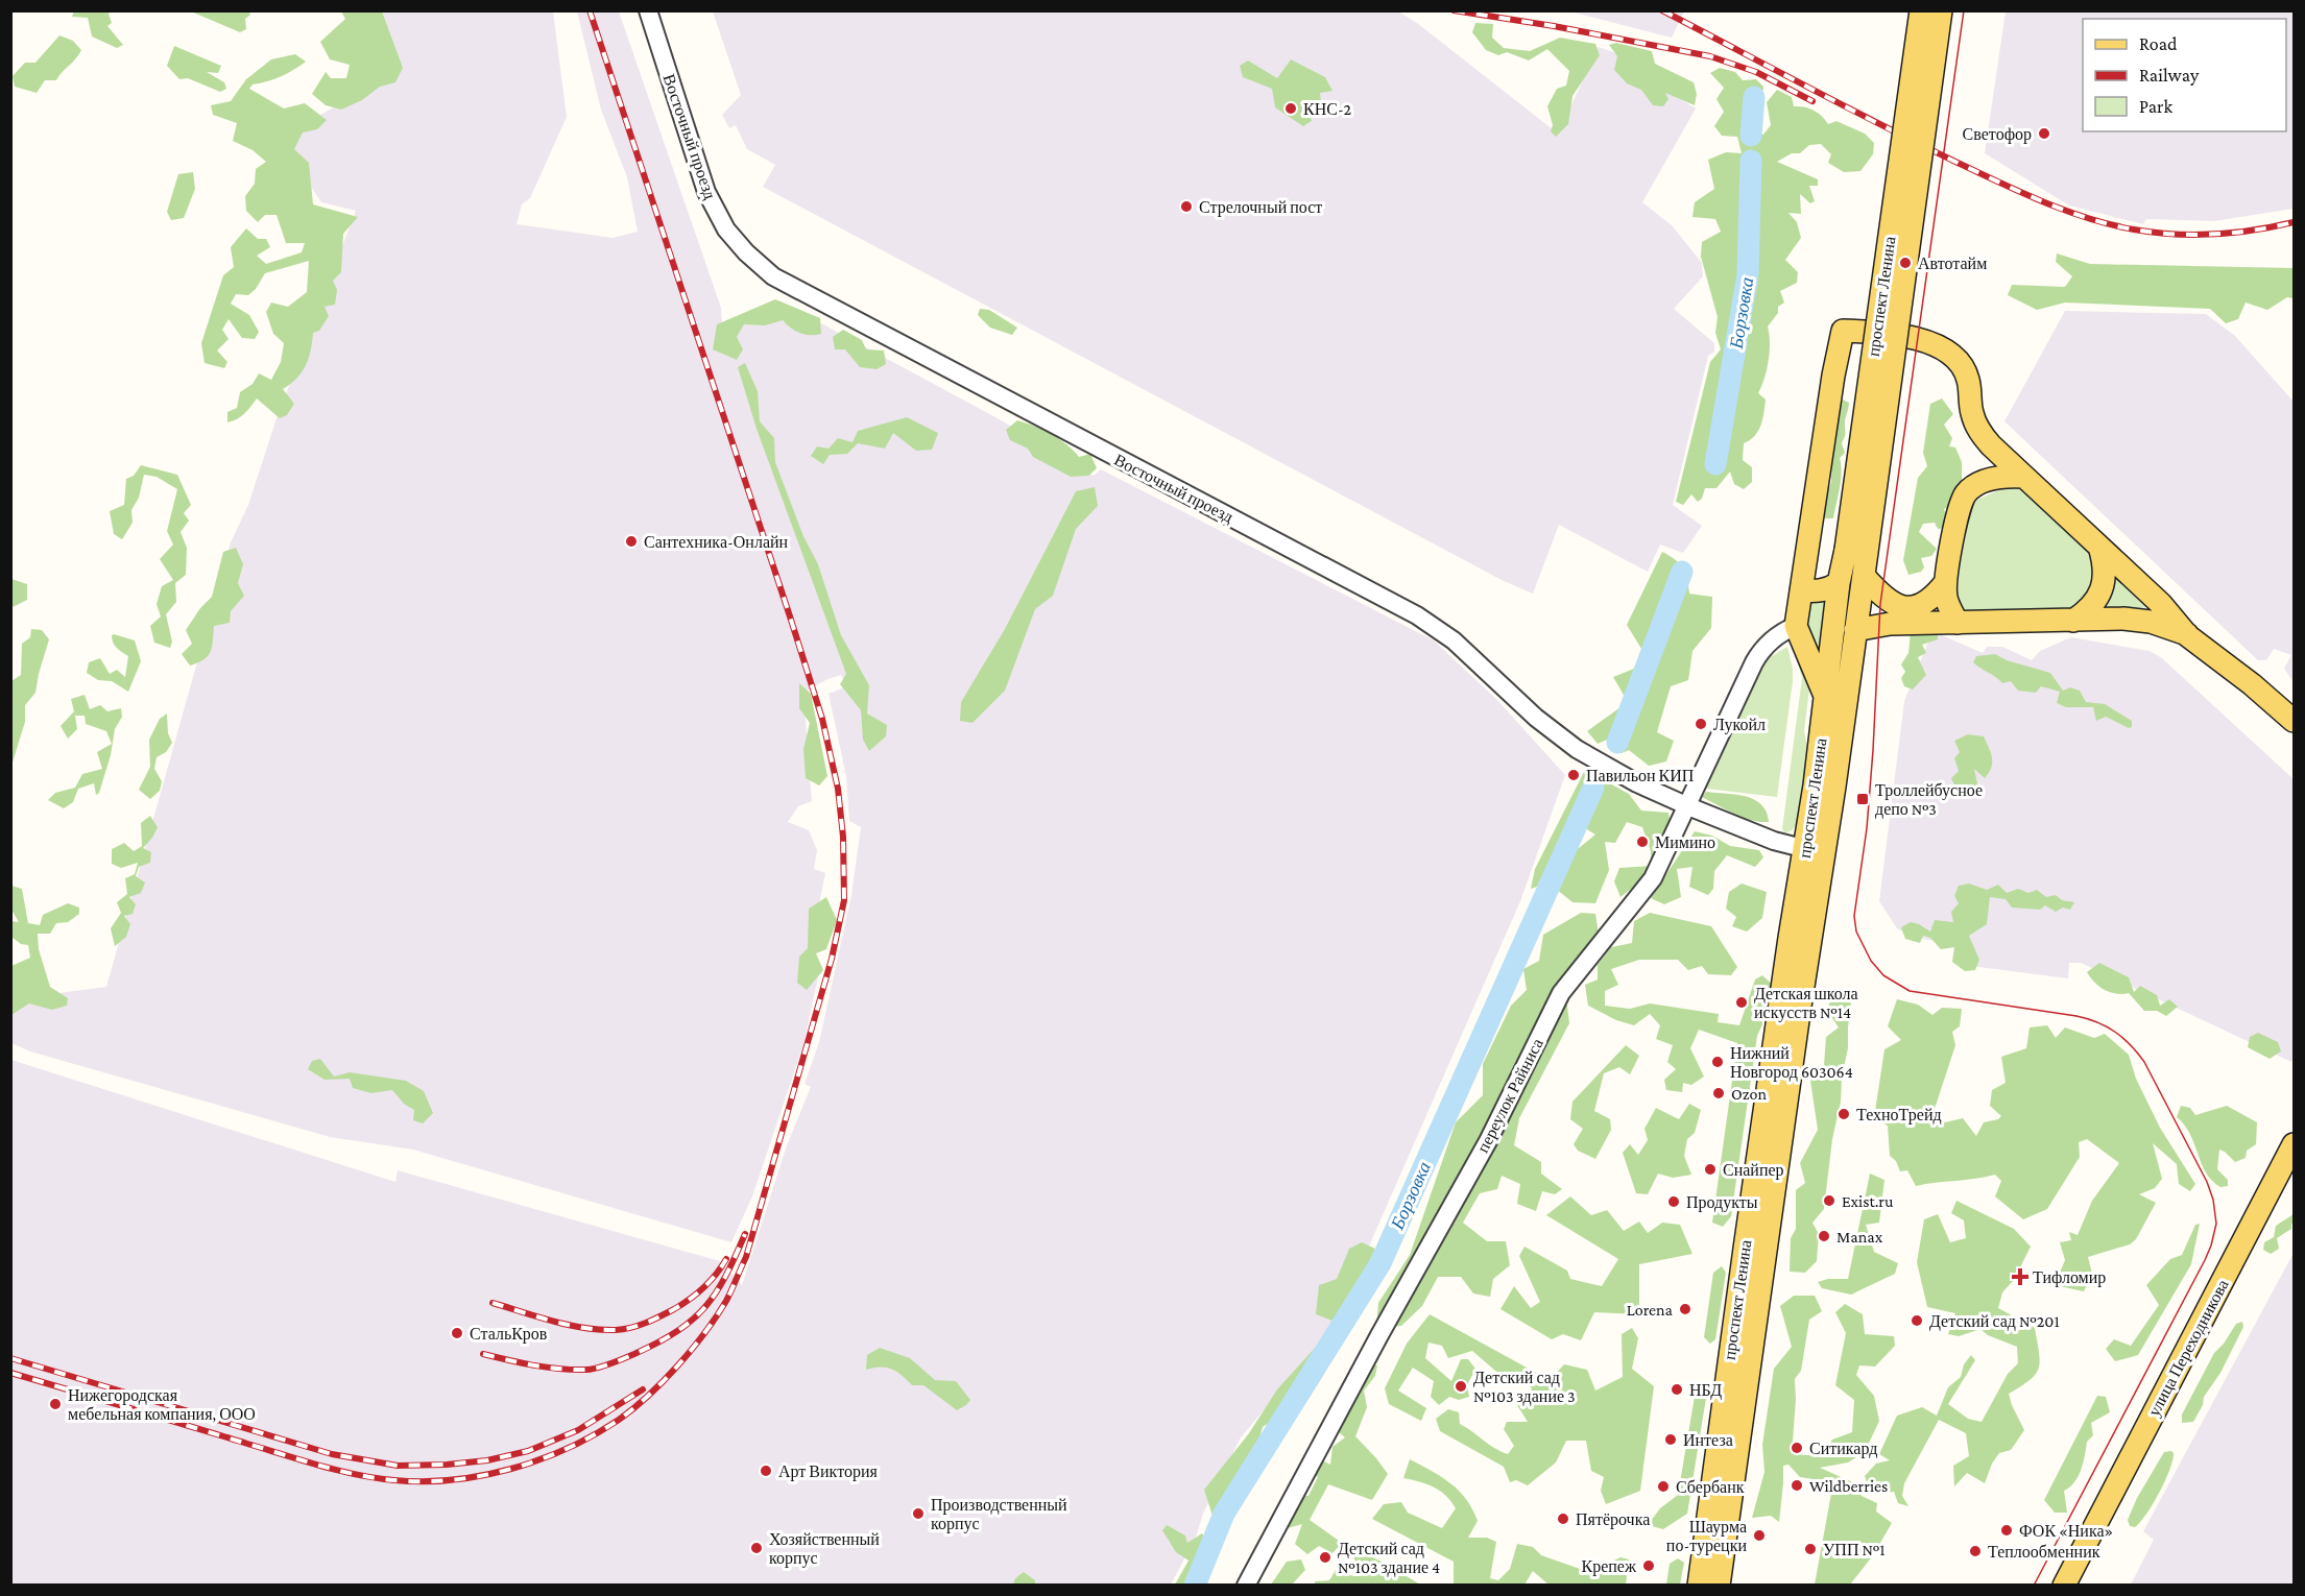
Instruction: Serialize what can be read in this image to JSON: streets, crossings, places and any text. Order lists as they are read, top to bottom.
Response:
{
  "streets": {
    "main road": ["проспект Ленина", "улица Переходникова"],
    "street": ["Восточный проезд", "переулок Райниса"]
  },
  "crossings": [
    ["Восточный проезд", "проспект Ленина"],
    ["Восточный проезд", "переулок Райниса"]
  ],
  "water": ["Борзовка"],
  "places": {
    "other": [
      "КНС-2",
      "Светофор",
      "Стрелочный пост",
      "Автотайм",
      "Сантехника-Онлайн",
      "Лукойл",
      "Павильон КИП",
      "Мимино",
      "Детская школа искусств №14",
      "Нижний Новгород 603064",
      "Ozon",
      "ТехноТрейд",
      "Снайпер",
      "Exist.ru",
      "Продукты",
      "Manax",
      "Lorena",
      "Детский сад №201",
      "СтальКров",
      "Детский сад №103 здание 3",
      "НБД",
      "Нижегородская мебельная компания, ООО",
      "Интеза",
      "Ситикард",
      "Арт Виктория",
      "Wildberries",
      "Сбербанк",
      "Производственный корпус",
      "Пятёрочка",
      "ФОК «Ника»",
      "Шаурма по-турецки",
      "Хозяйственный корпус",
      "УПП №1",
      "Теплообменник",
      "Детский сад №103 здание 4",
      "Крепеж"
    ],
    "transit": ["Троллейбусное депо №3"],
    "health": ["Тифломир"]
  },
  "legend": ["Road", "Railway", "Park"]
}
